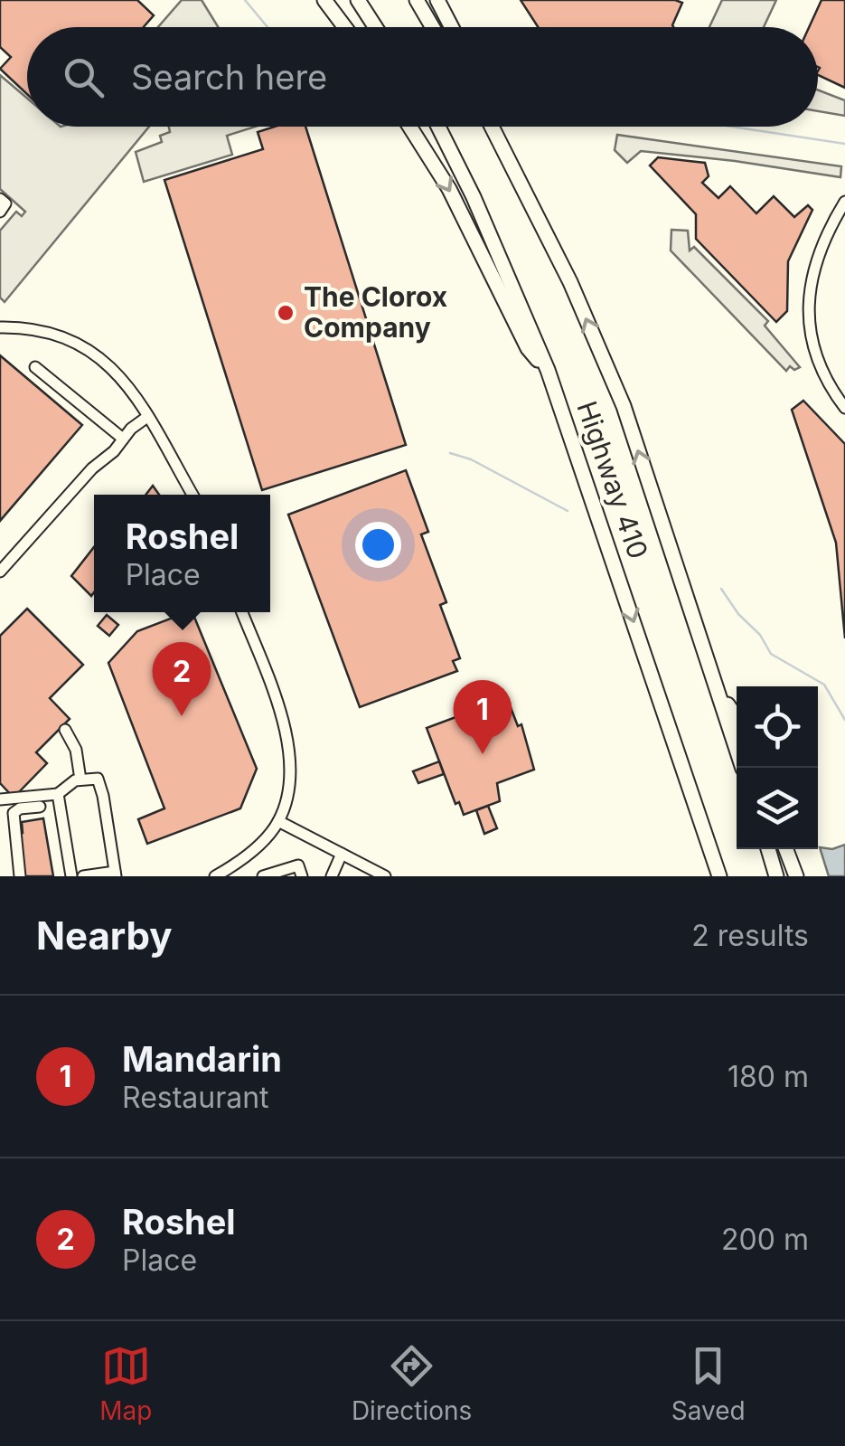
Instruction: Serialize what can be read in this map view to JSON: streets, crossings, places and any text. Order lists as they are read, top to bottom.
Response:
{
  "streets": {
    "highway": ["Highway 410"]
  },
  "places": ["The Clorox Company"],
  "page": {
    "search": "Search here",
    "popup": ["Roshel", "Place"],
    "pins": ["2", "1"],
    "heading": ["Nearby", "2 results"],
    "list": [
      {
        "mark": "1",
        "name": "Mandarin",
        "note": "Restaurant",
        "value": "180 m"
      },
      {
        "mark": "2",
        "name": "Roshel",
        "note": "Place",
        "value": "200 m"
      }
    ],
    "nav": ["Map", "Directions", "Saved"]
  }
}
